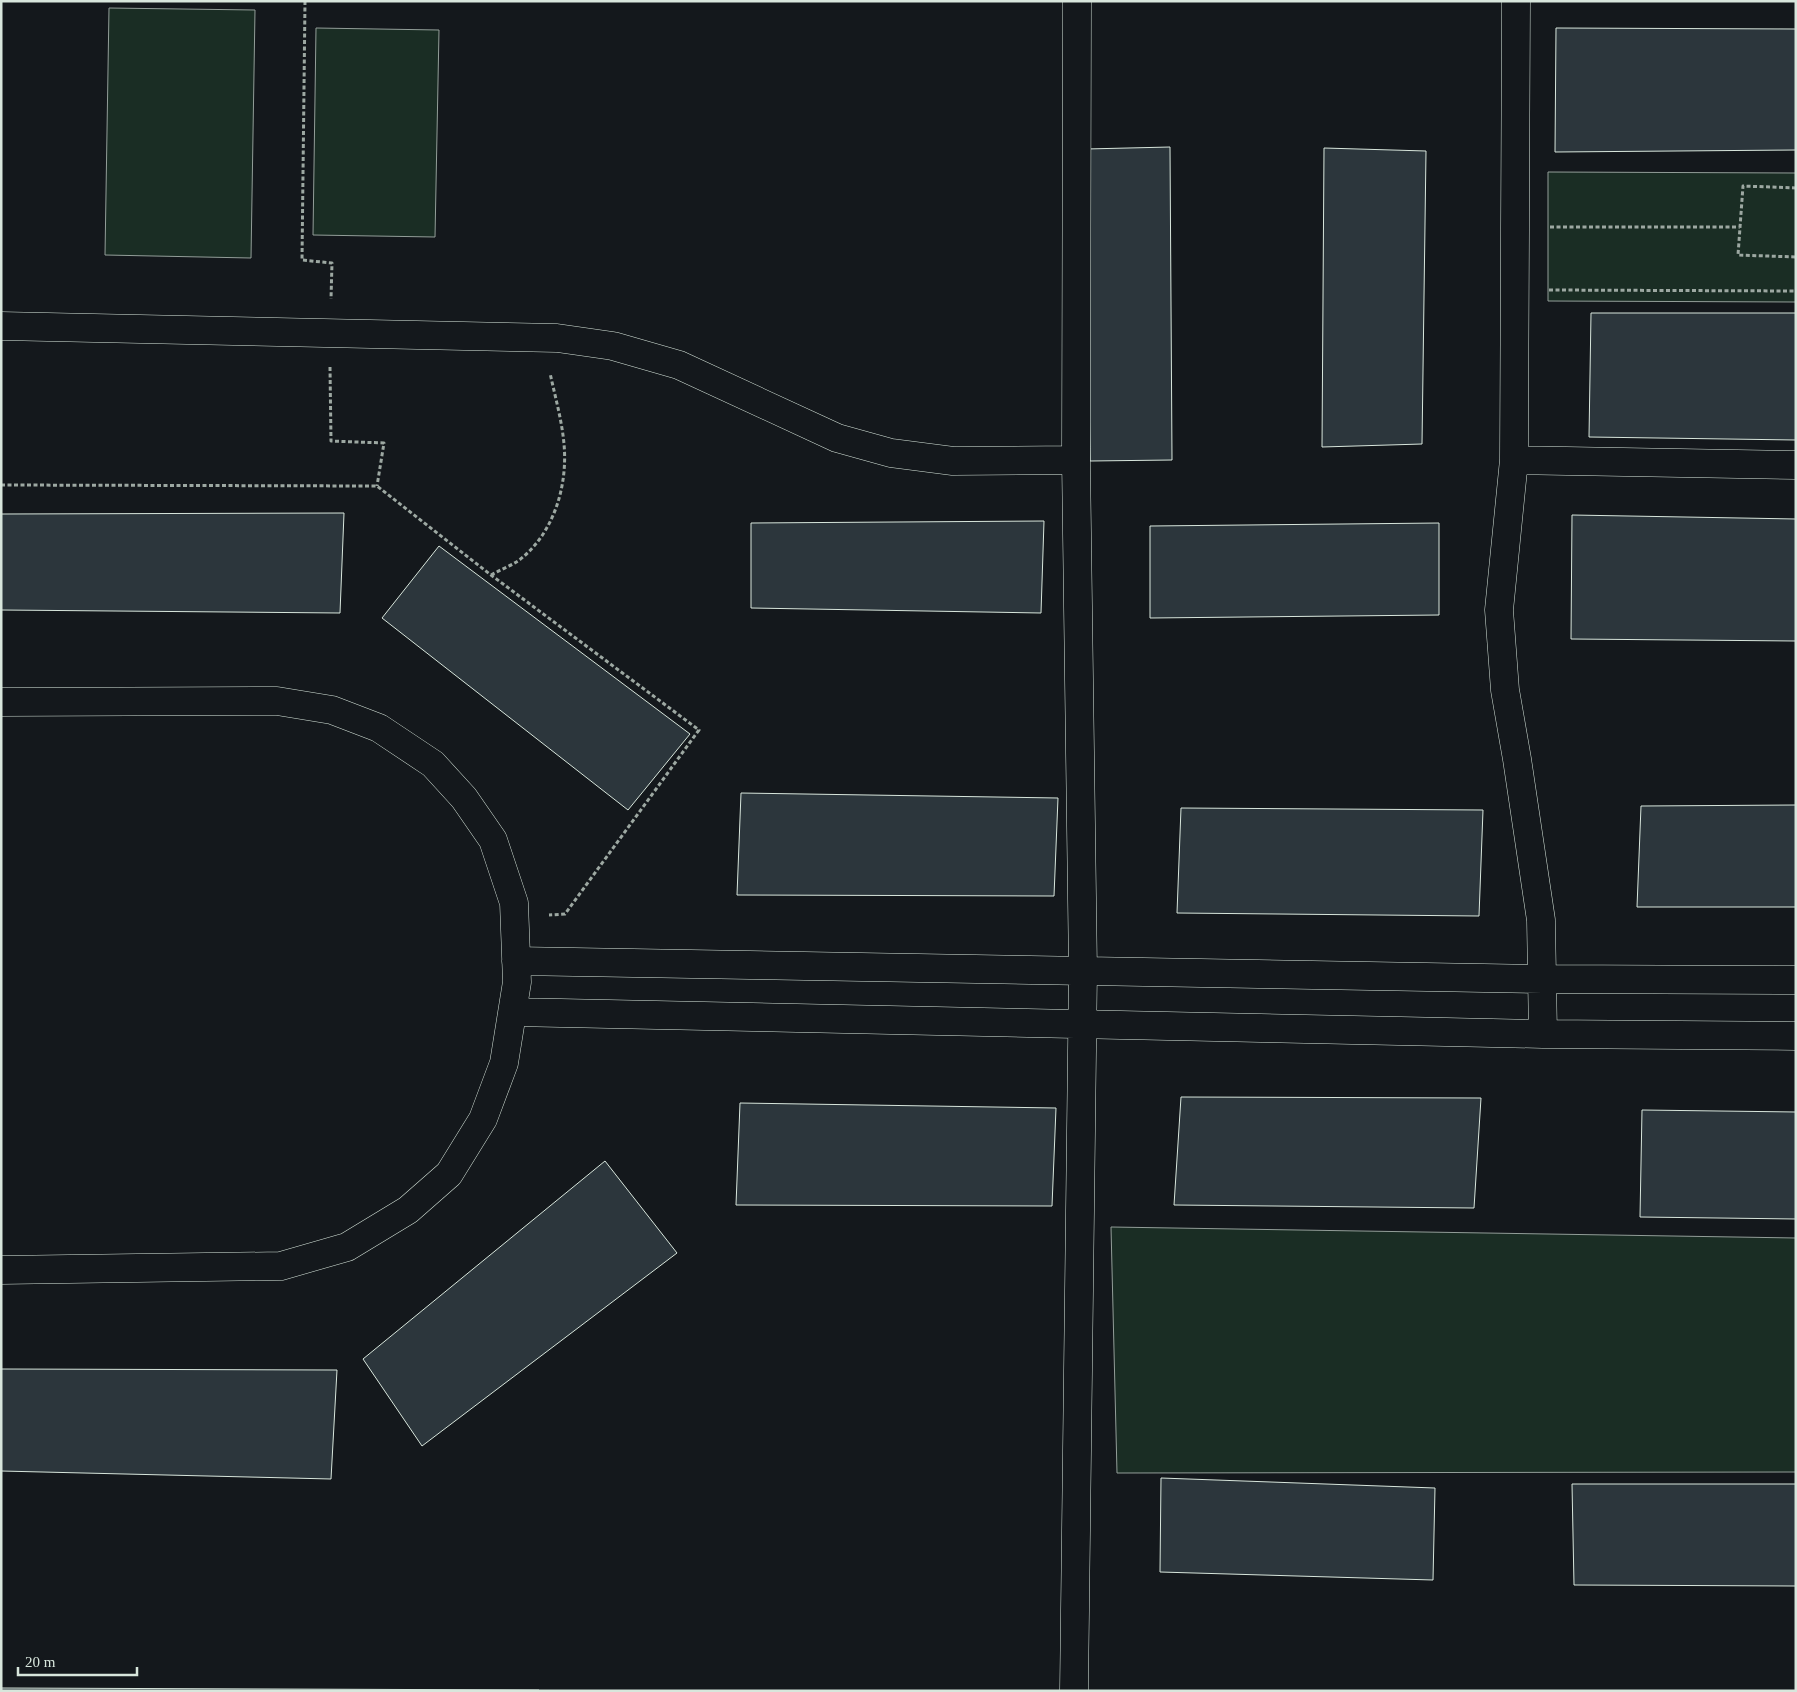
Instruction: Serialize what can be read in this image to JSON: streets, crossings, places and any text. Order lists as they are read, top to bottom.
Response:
{
  "scale_bar": "20 m"
}
